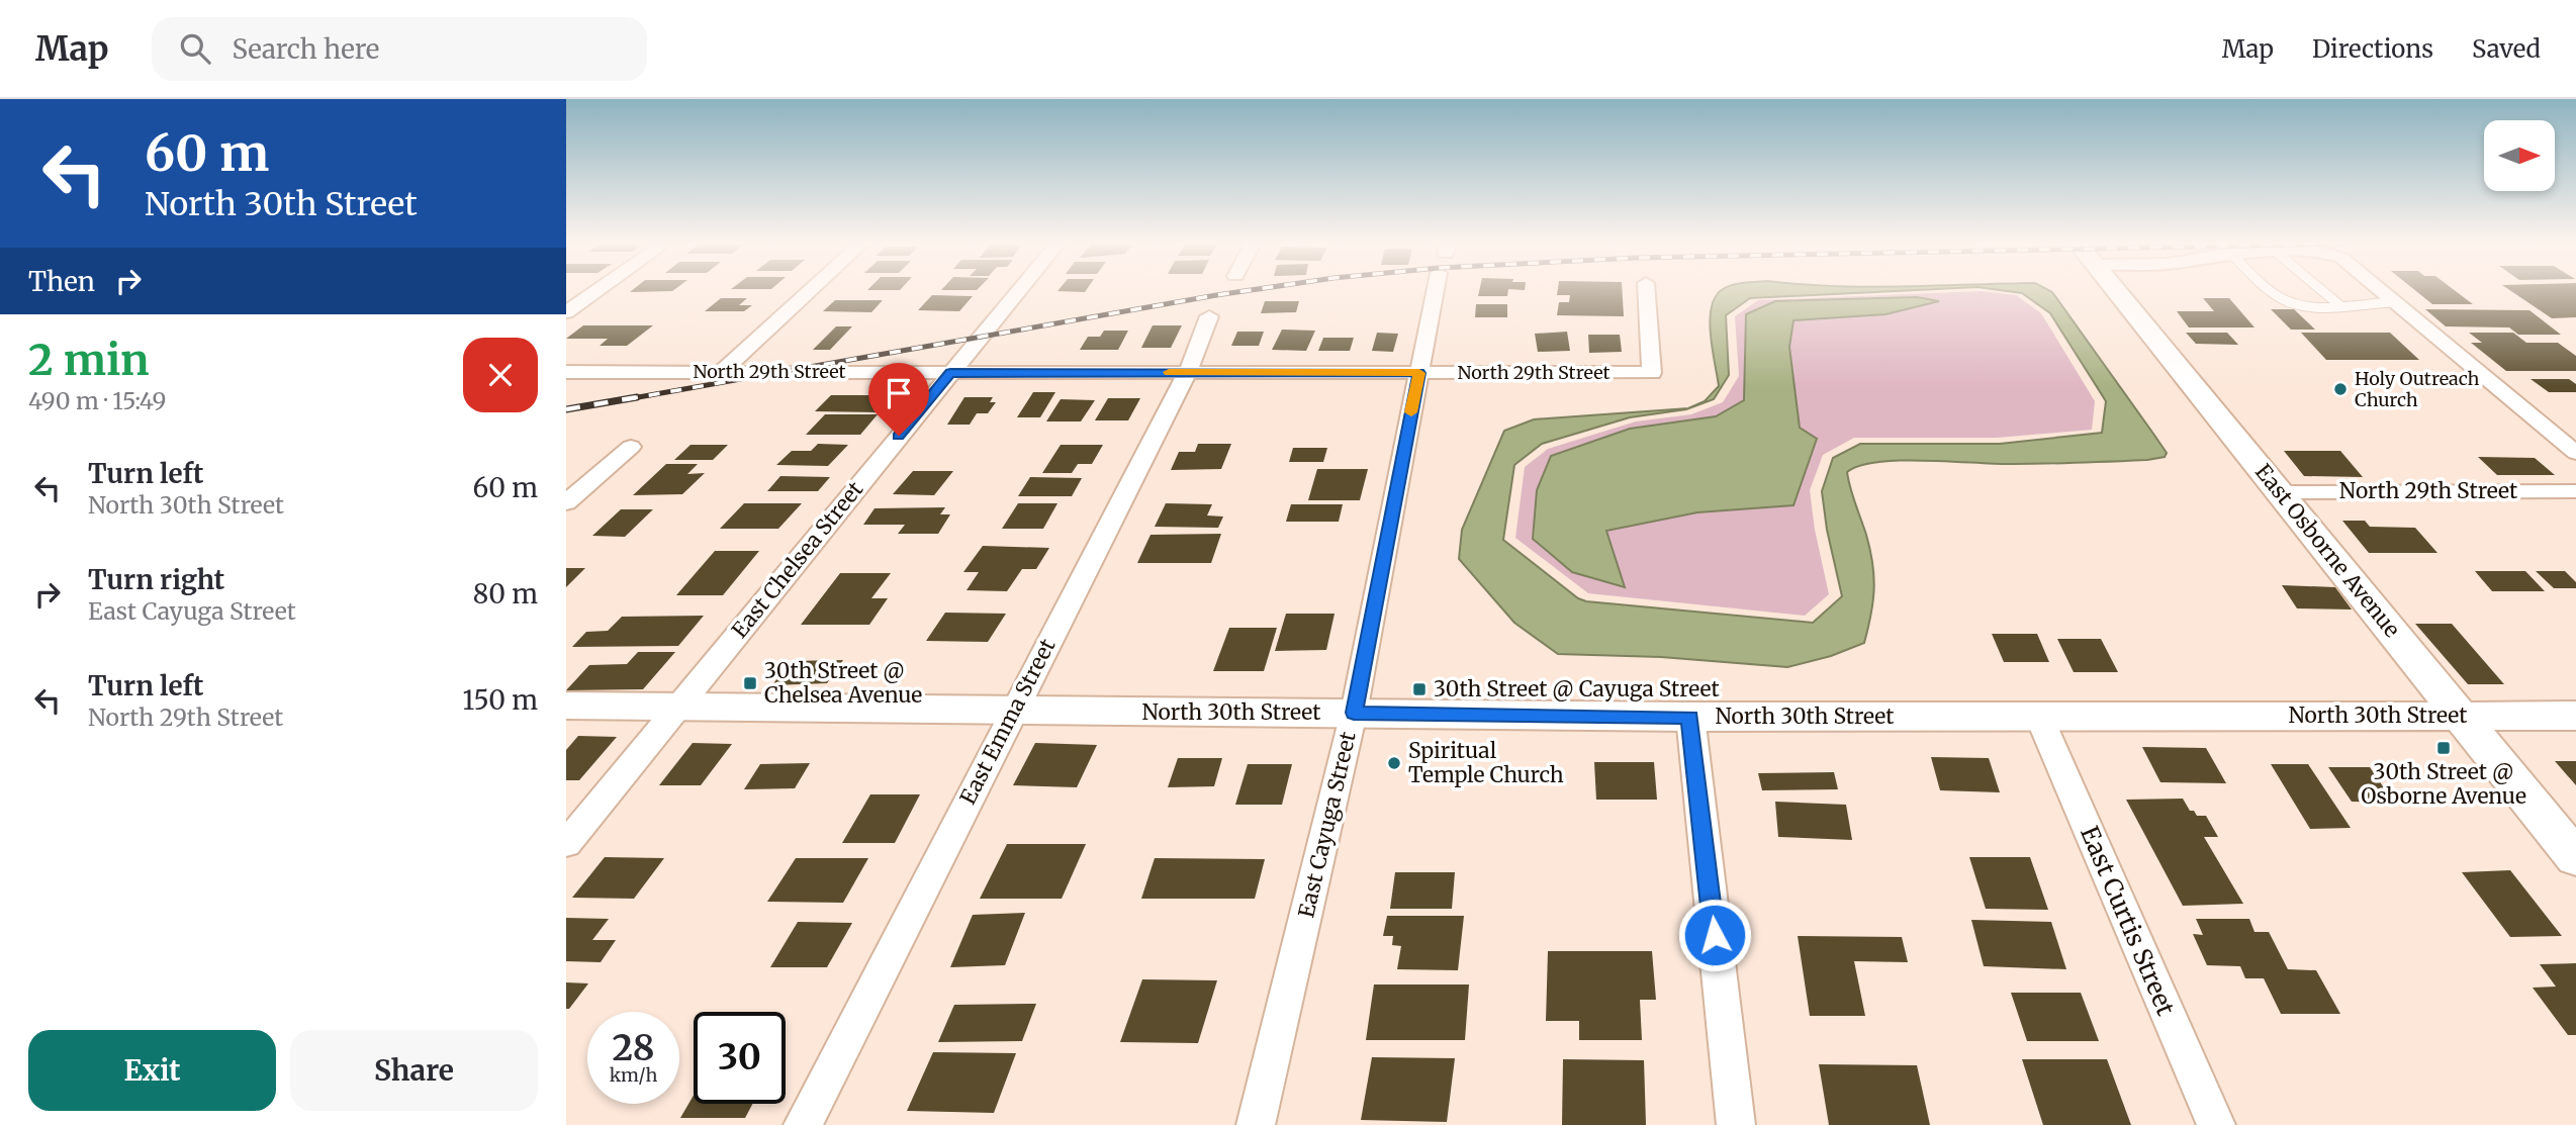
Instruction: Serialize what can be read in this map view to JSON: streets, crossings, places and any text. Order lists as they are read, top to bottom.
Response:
{
  "streets": {
    "street": [
      "North 29th Street",
      "East Osborne Avenue",
      "East Chelsea Street",
      "North 30th Street",
      "East Emma Street",
      "East Cayuga Street",
      "East Curtis Street"
    ]
  },
  "crossings": [
    ["North 29th Street", "East Osborne Avenue"],
    ["North 29th Street", "East Chelsea Street"],
    ["North 29th Street", "East Emma Street"],
    ["North 29th Street", "East Cayuga Street"],
    ["East Osborne Avenue", "North 30th Street"],
    ["East Chelsea Street", "North 30th Street"],
    ["North 30th Street", "East Emma Street"],
    ["North 30th Street", "East Cayuga Street"],
    ["North 30th Street", "East Curtis Street"]
  ],
  "places": {
    "other": ["Holy Outreach Church", "Spiritual Temple Church"],
    "transit": ["30th Street @ Chelsea Avenue", "30th Street @ Cayuga Street", "30th Street @ Osborne Avenue"]
  },
  "north": "right",
  "page": {
    "header": "Map",
    "search": "Search here",
    "nav": ["Map", "Directions", "Saved"],
    "turn": ["60 m", "North 30th Street"],
    "then": "Then",
    "heading": ["2 min", "490 m · 15:49"],
    "list": [
      {
        "name": "Turn left",
        "note": "North 30th Street",
        "value": "60 m"
      },
      {
        "name": "Turn right",
        "note": "East Cayuga Street",
        "value": "80 m"
      },
      {
        "name": "Turn left",
        "note": "North 29th Street",
        "value": "150 m"
      }
    ],
    "speed": "28 km/h",
    "limit": "30",
    "buttons": ["Exit", "Share"]
  }
}
